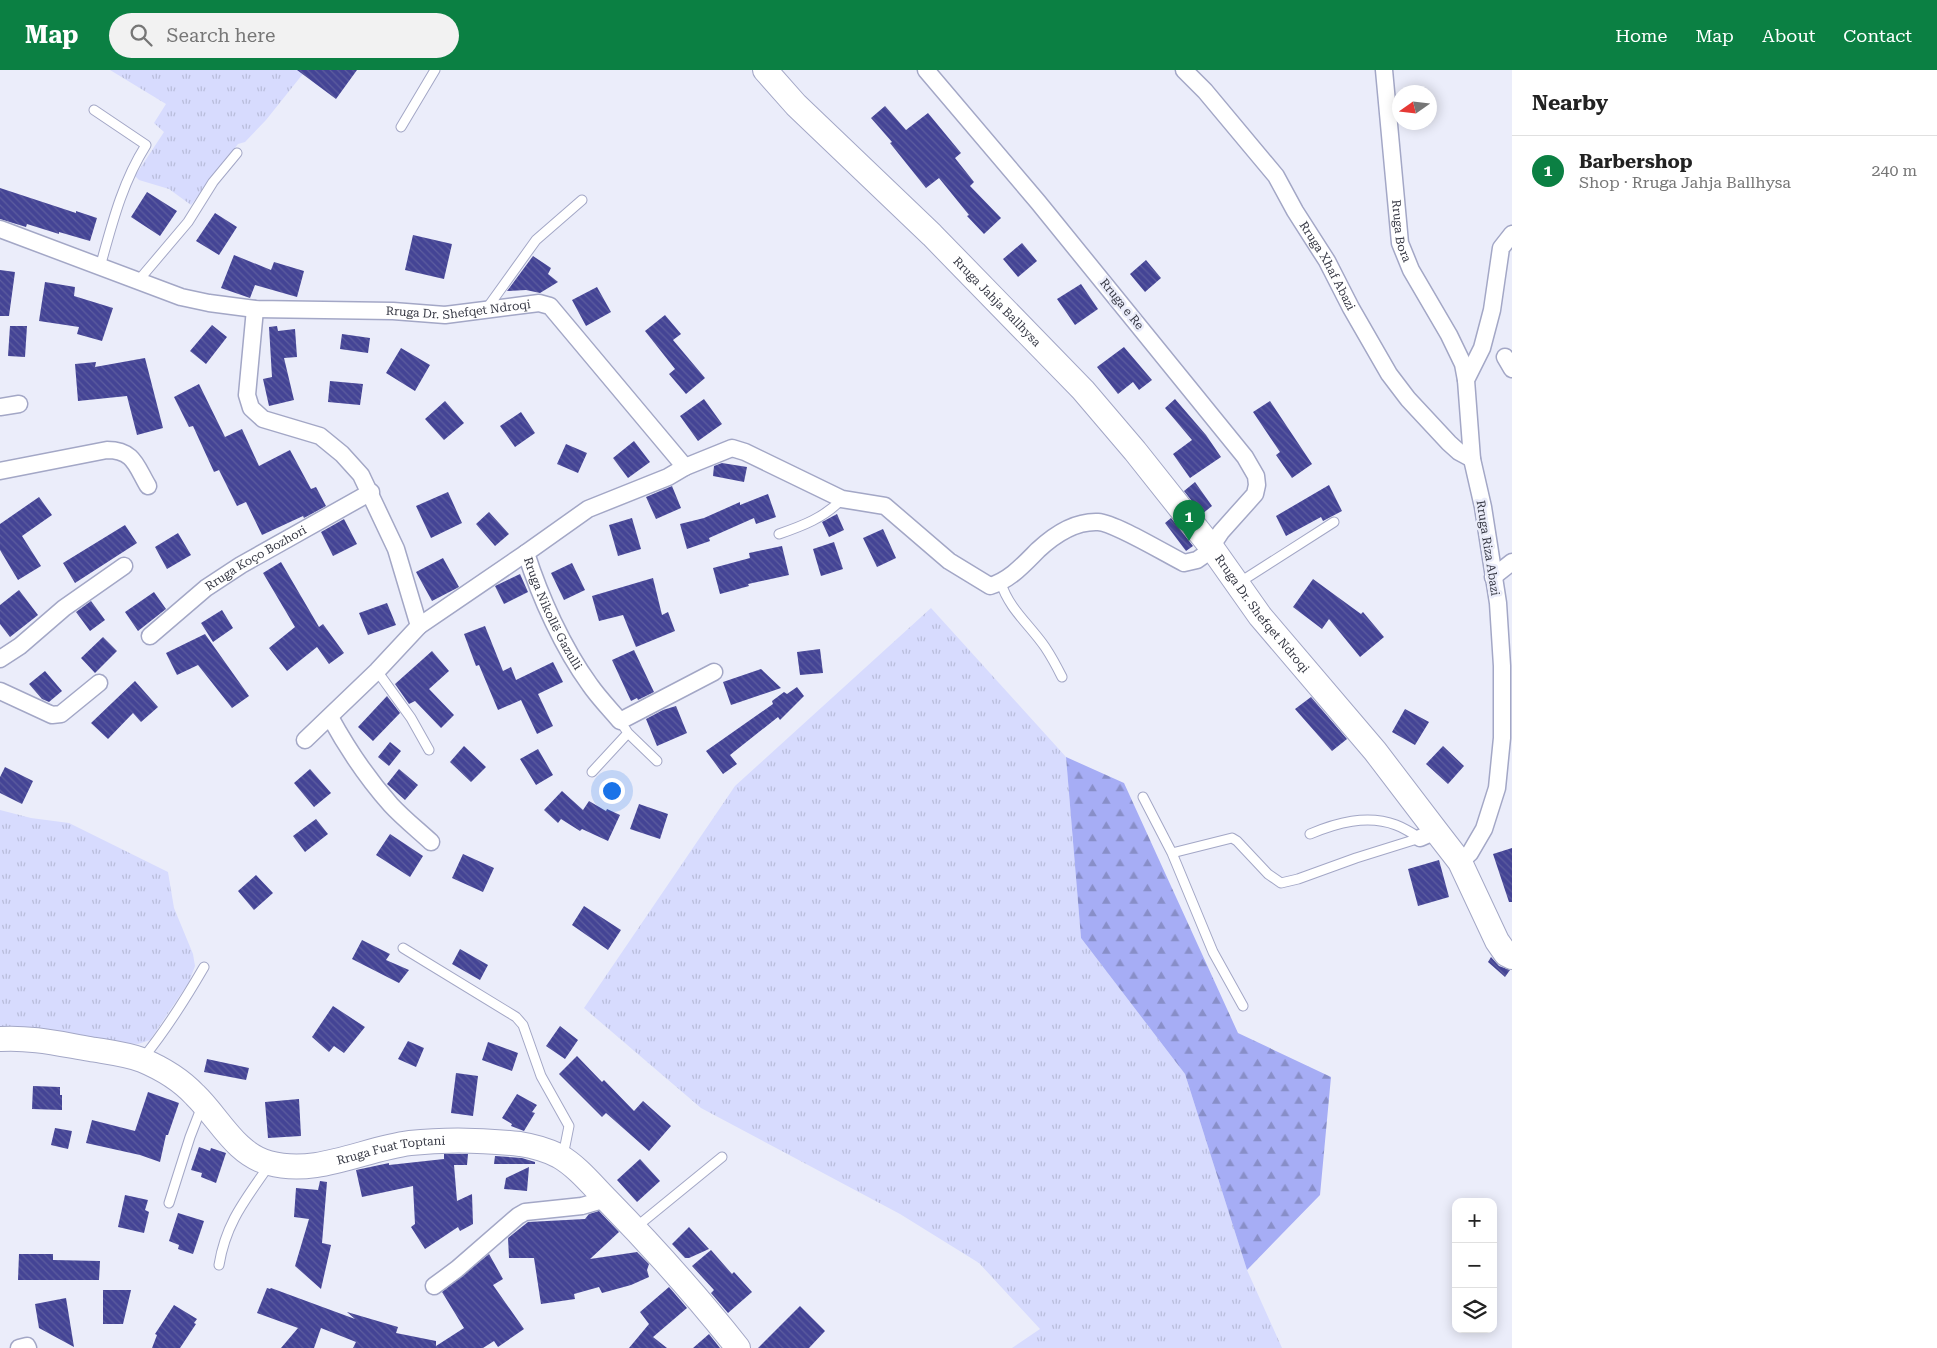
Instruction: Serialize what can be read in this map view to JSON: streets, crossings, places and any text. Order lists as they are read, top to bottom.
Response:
{
  "streets": {
    "main road": ["Rruga Jahja Ballhysa", "Rruga Dr. Shefqet Ndroqi", "Rruga Fuat Toptani"],
    "street": [
      "Rruga Bora",
      "Rruga Xhaf Abazi",
      "Rruga e Re",
      "Rruga Riza Abazi",
      "Rruga Koço Bozhori",
      "Rruga Nikollë Gazulli"
    ]
  },
  "crossings": [
    ["Rruga Bora", "Rruga Riza Abazi"],
    ["Rruga Xhaf Abazi", "Rruga Riza Abazi"],
    ["Rruga Jahja Ballhysa", "Rruga e Re"],
    ["Rruga Jahja Ballhysa", "Rruga Dr. Shefqet Ndroqi"],
    ["Rruga e Re", "Rruga Dr. Shefqet Ndroqi"],
    ["Rruga Dr. Shefqet Ndroqi", "Rruga Riza Abazi"],
    ["Rruga Dr. Shefqet Ndroqi", "Rruga Nikollë Gazulli"]
  ],
  "north": "left",
  "page": {
    "header": "Map",
    "search": "Search here",
    "nav": [
      "Home",
      "Map",
      "About",
      "Contact"
    ],
    "heading": "Nearby",
    "list": [
      {
        "mark": "1",
        "name": "Barbershop",
        "note": "Shop · Rruga Jahja Ballhysa",
        "value": "240 m"
      }
    ],
    "pins": "1",
    "map_buttons": ["+", "−"]
  }
}
